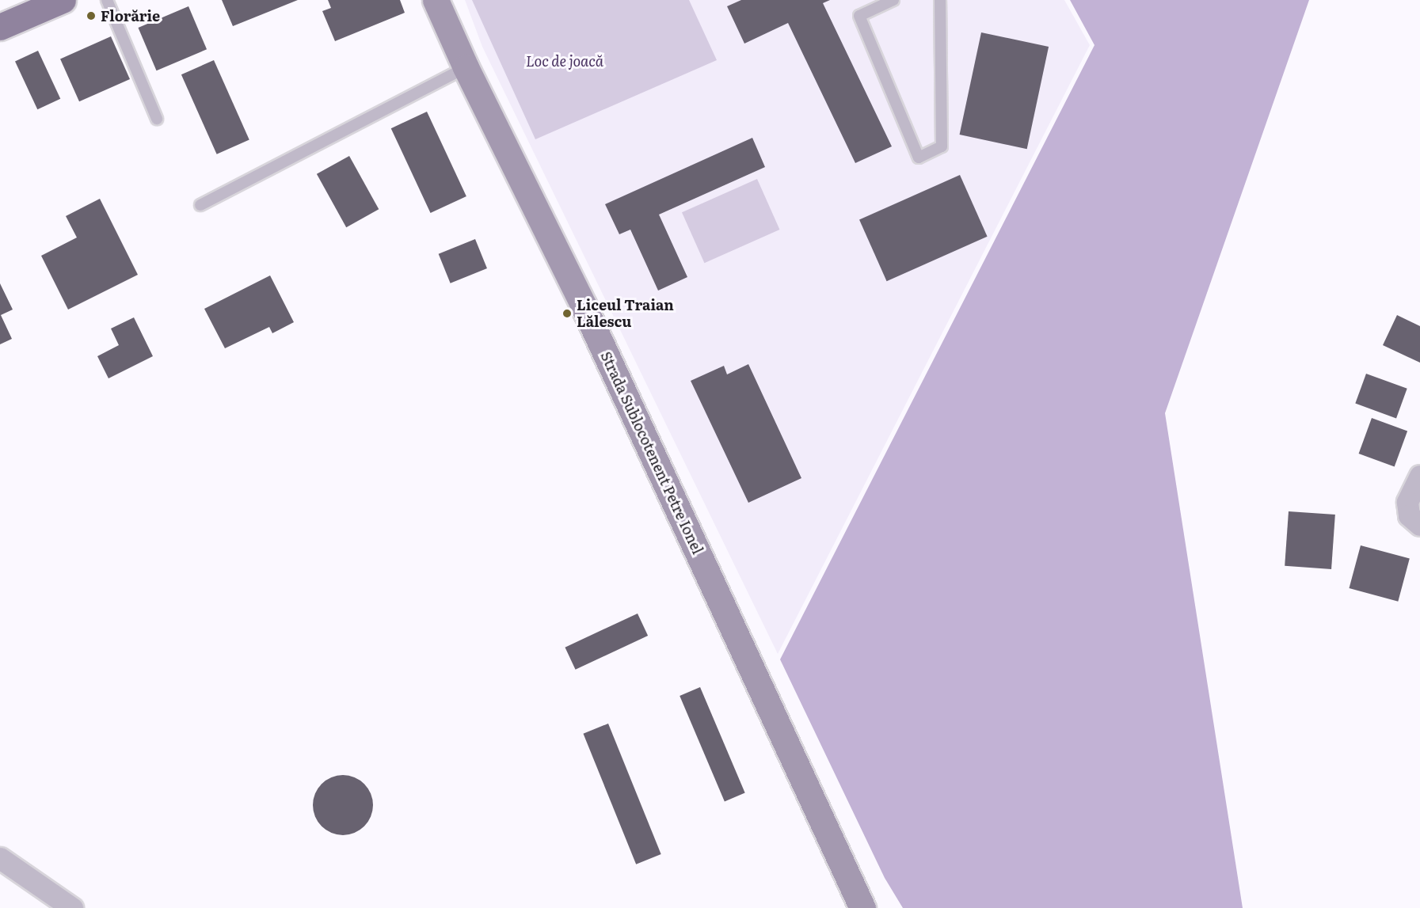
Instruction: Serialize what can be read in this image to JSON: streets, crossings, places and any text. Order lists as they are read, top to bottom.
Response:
{
  "streets": {
    "main road": ["Strada Sublocotenent Petre Ionel"]
  },
  "parks": ["Loc de joacă"],
  "places": ["Florărie", "Liceul Traian Lălescu"]
}
